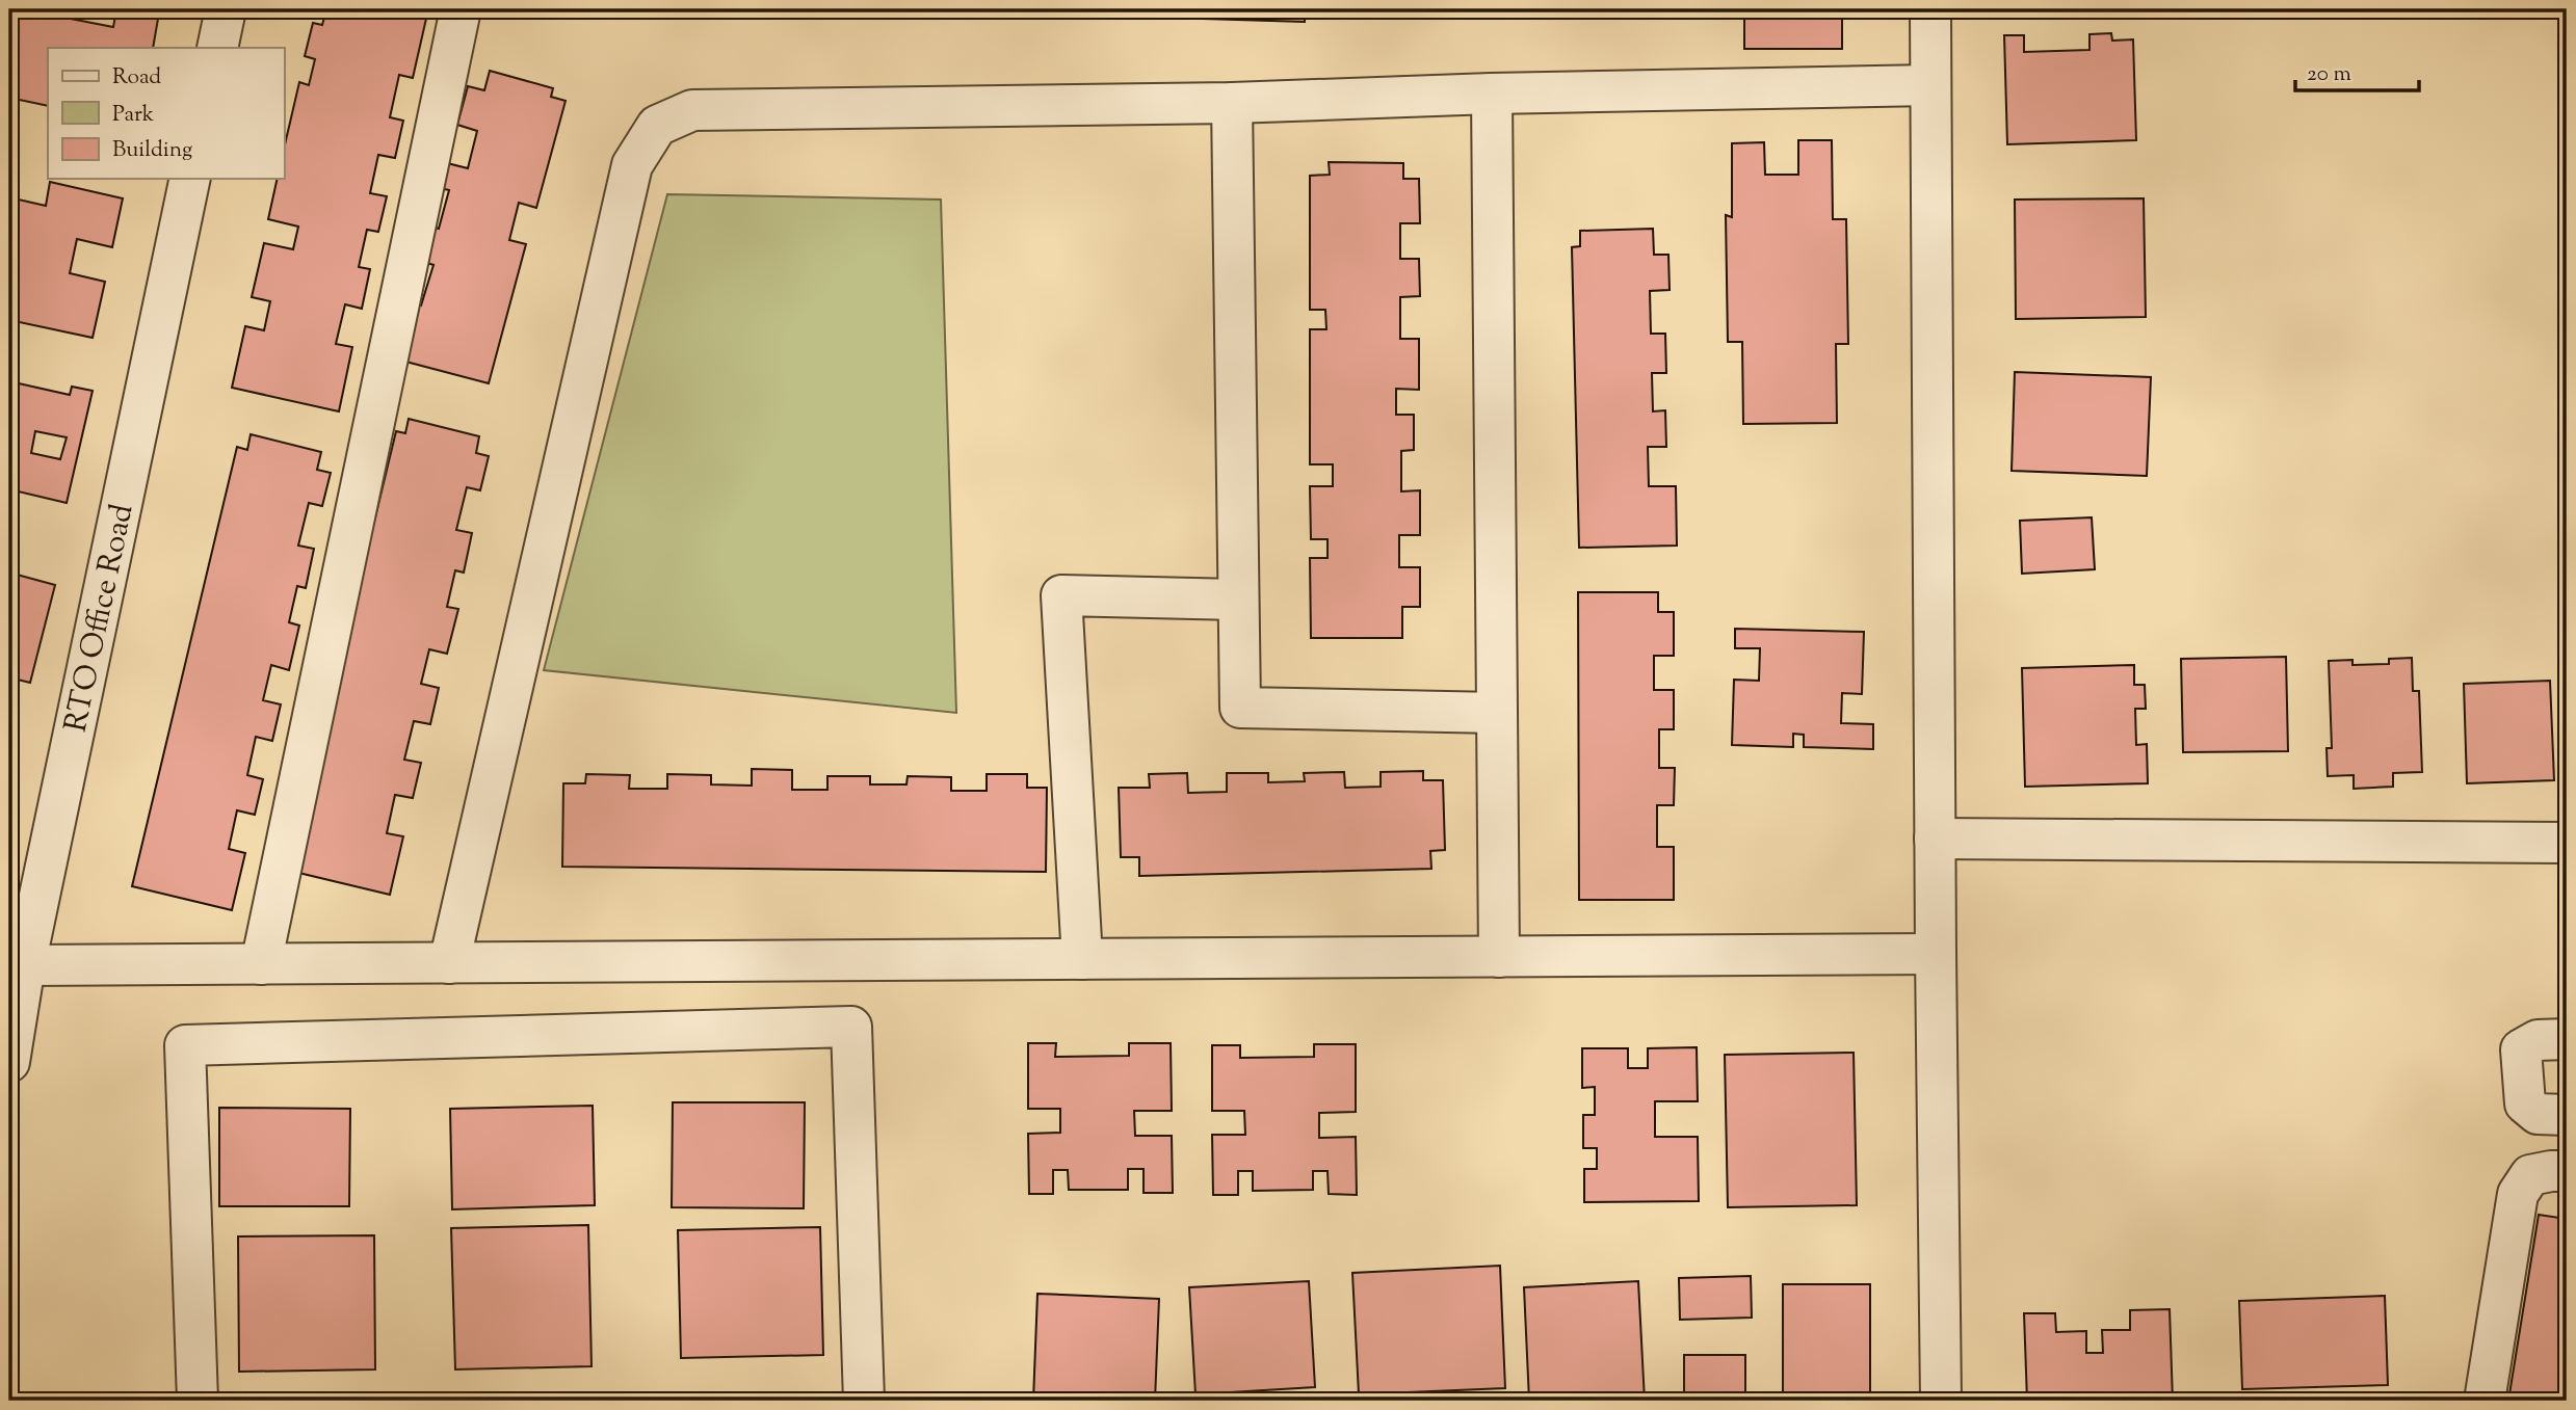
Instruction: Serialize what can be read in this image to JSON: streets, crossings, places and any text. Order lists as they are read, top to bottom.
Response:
{
  "streets": {
    "street": ["RTO Office Road"]
  },
  "legend": ["Road", "Park", "Building"],
  "scale_bar": "20 m"
}
